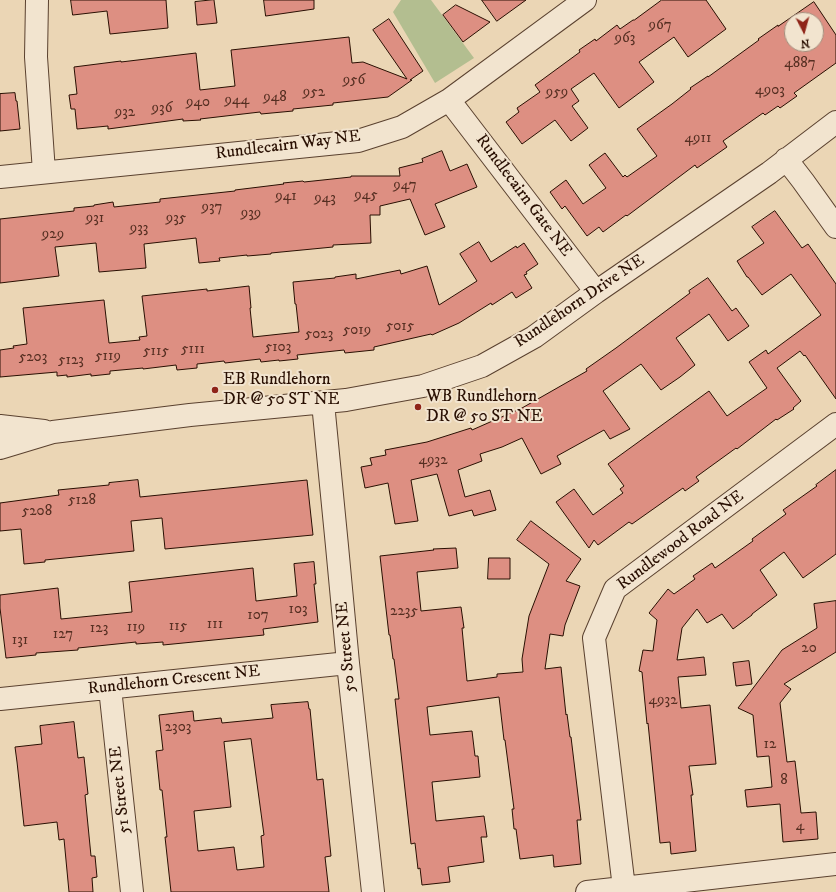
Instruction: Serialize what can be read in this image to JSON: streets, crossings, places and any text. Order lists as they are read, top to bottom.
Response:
{
  "streets": {
    "street": [
      "Rundlecairn Way NE",
      "Rundlecairn Gate NE",
      "Rundlehorn Drive NE",
      "Rundlewood Road NE",
      "50 Street NE",
      "Rundlehorn Crescent NE",
      "51 Street NE"
    ]
  },
  "crossings": [
    ["Rundlecairn Way NE", "Rundlecairn Gate NE"],
    ["Rundlecairn Gate NE", "Rundlehorn Drive NE"],
    ["Rundlehorn Drive NE", "50 Street NE"],
    ["50 Street NE", "Rundlehorn Crescent NE"],
    ["Rundlehorn Crescent NE", "51 Street NE"]
  ],
  "places": ["EB Rundlehorn DR @ 50 ST NE", "WB Rundlehorn DR @ 50 ST NE"],
  "house_numbers": [
    "967",
    "963",
    "4887",
    "956",
    "4903",
    "952",
    "959",
    "948",
    "944",
    "940",
    "936",
    "932",
    "4911",
    "947",
    "945",
    "941",
    "943",
    "937",
    "939",
    "931",
    "935",
    "933",
    "929",
    "5015",
    "5019",
    "5023",
    "5103",
    "5111",
    "5115",
    "5119",
    "5203",
    "5123",
    "4932",
    "5128",
    "5208",
    "103",
    "2235",
    "107",
    "111",
    "115",
    "119",
    "123",
    "127",
    "131",
    "20",
    "4932",
    "2303",
    "12",
    "8",
    "4"
  ],
  "north": "bottom"
}
